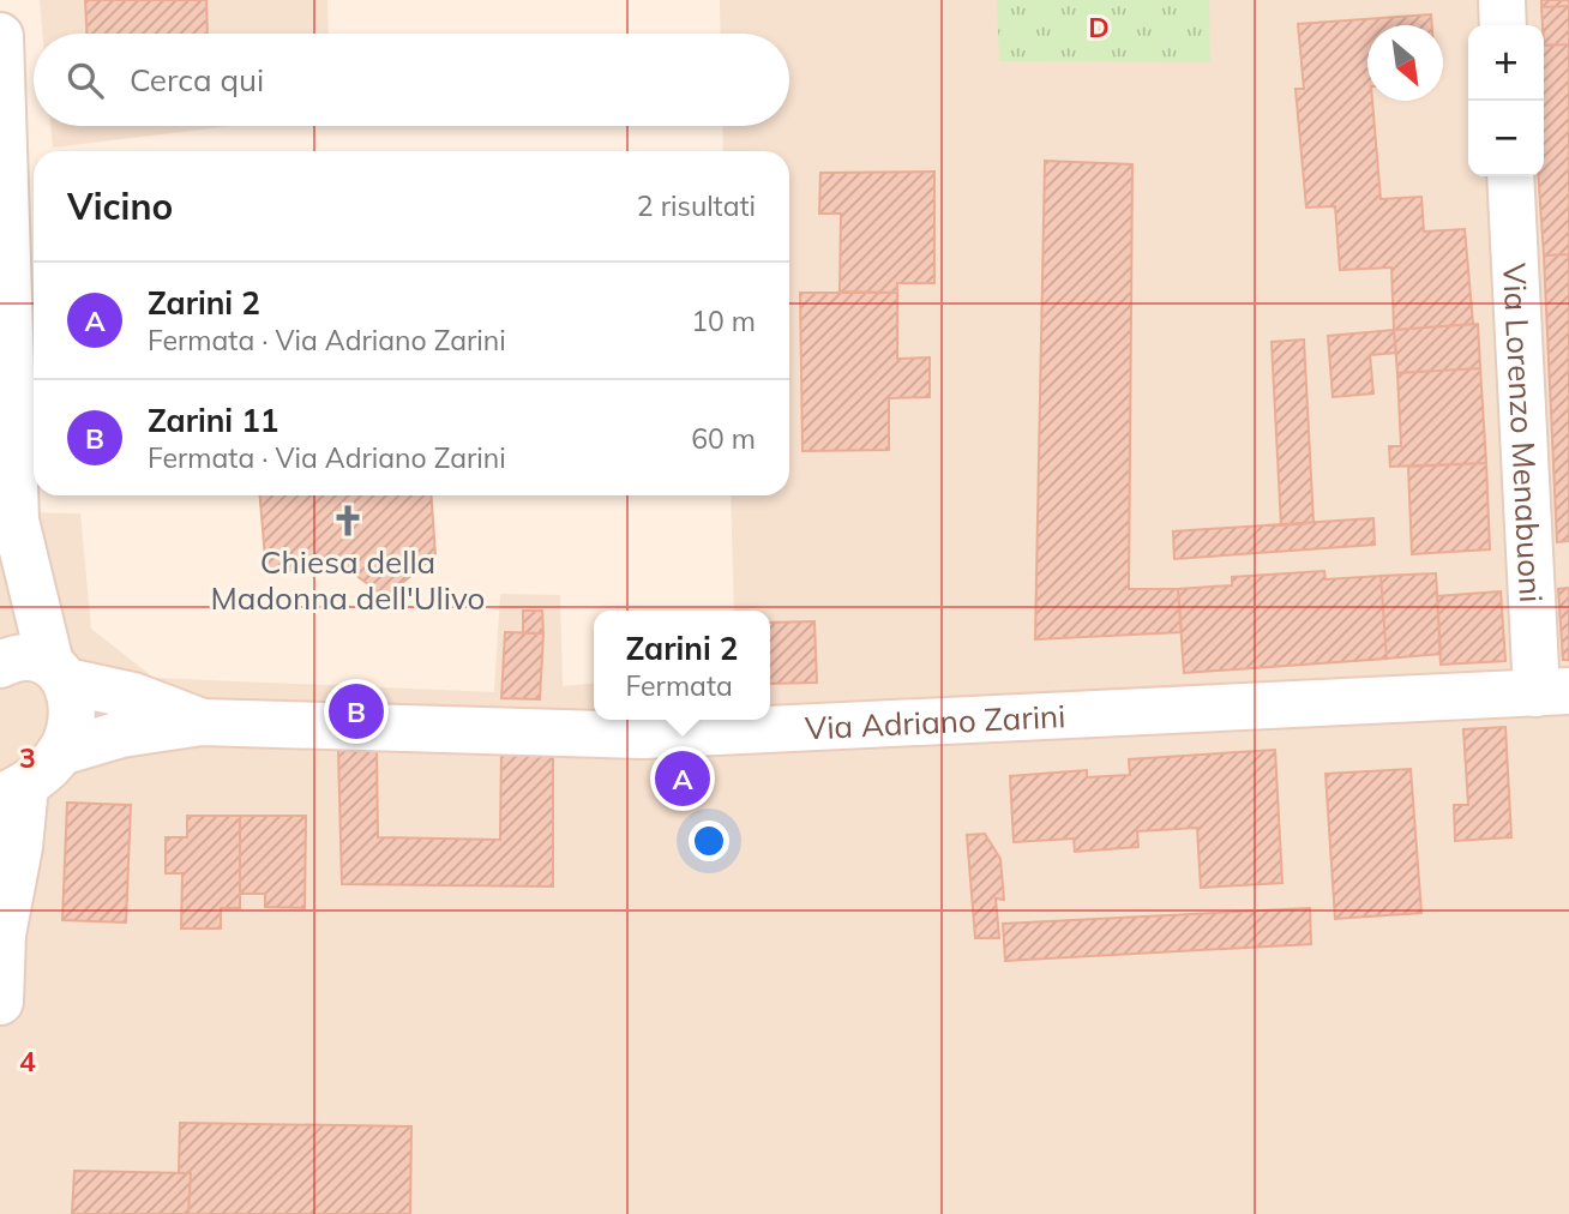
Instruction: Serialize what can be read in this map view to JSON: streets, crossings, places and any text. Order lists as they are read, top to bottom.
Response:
{
  "streets": {
    "street": ["Via Lorenzo Menabuoni", "Via Adriano Zarini"]
  },
  "crossings": [
    ["Via Lorenzo Menabuoni", "Via Adriano Zarini"]
  ],
  "places": {
    "church": ["Chiesa della Madonna dell'Ulivo"]
  },
  "north": "bottom right",
  "page": {
    "map_buttons": ["+", "−"],
    "search": "Cerca qui",
    "heading": ["Vicino", "2 risultati"],
    "list": [
      {
        "mark": "A",
        "name": "Zarini 2",
        "note": "Fermata · Via Adriano Zarini",
        "value": "10 m"
      },
      {
        "mark": "B",
        "name": "Zarini 11",
        "note": "Fermata · Via Adriano Zarini",
        "value": "60 m"
      }
    ],
    "popup": ["Zarini 2", "Fermata"],
    "pins": ["B", "A"]
  },
  "grid": {
    "columns": ["D"],
    "rows": ["3", "4"]
  }
}
